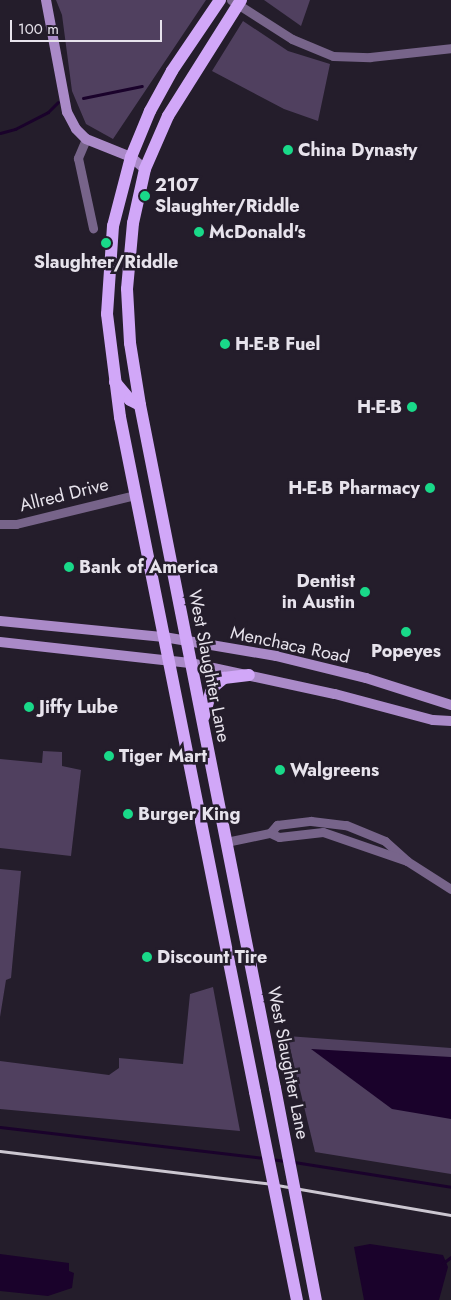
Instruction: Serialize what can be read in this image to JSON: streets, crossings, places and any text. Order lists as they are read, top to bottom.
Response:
{
  "streets": {
    "main road": ["Menchaca Road", "West Slaughter Lane"],
    "street": ["Allred Drive"]
  },
  "crossings": [
    ["Menchaca Road", "West Slaughter Lane"]
  ],
  "places": [
    "China Dynasty",
    "2107 Slaughter/Riddle",
    "McDonald's",
    "Slaughter/Riddle",
    "H-E-B Fuel",
    "H-E-B",
    "H-E-B Pharmacy",
    "Bank of America",
    "Dentist in Austin",
    "Popeyes",
    "Jiffy Lube",
    "Tiger Mart",
    "Walgreens",
    "Burger King",
    "Discount Tire"
  ],
  "scale_bar": "100 m"
}
